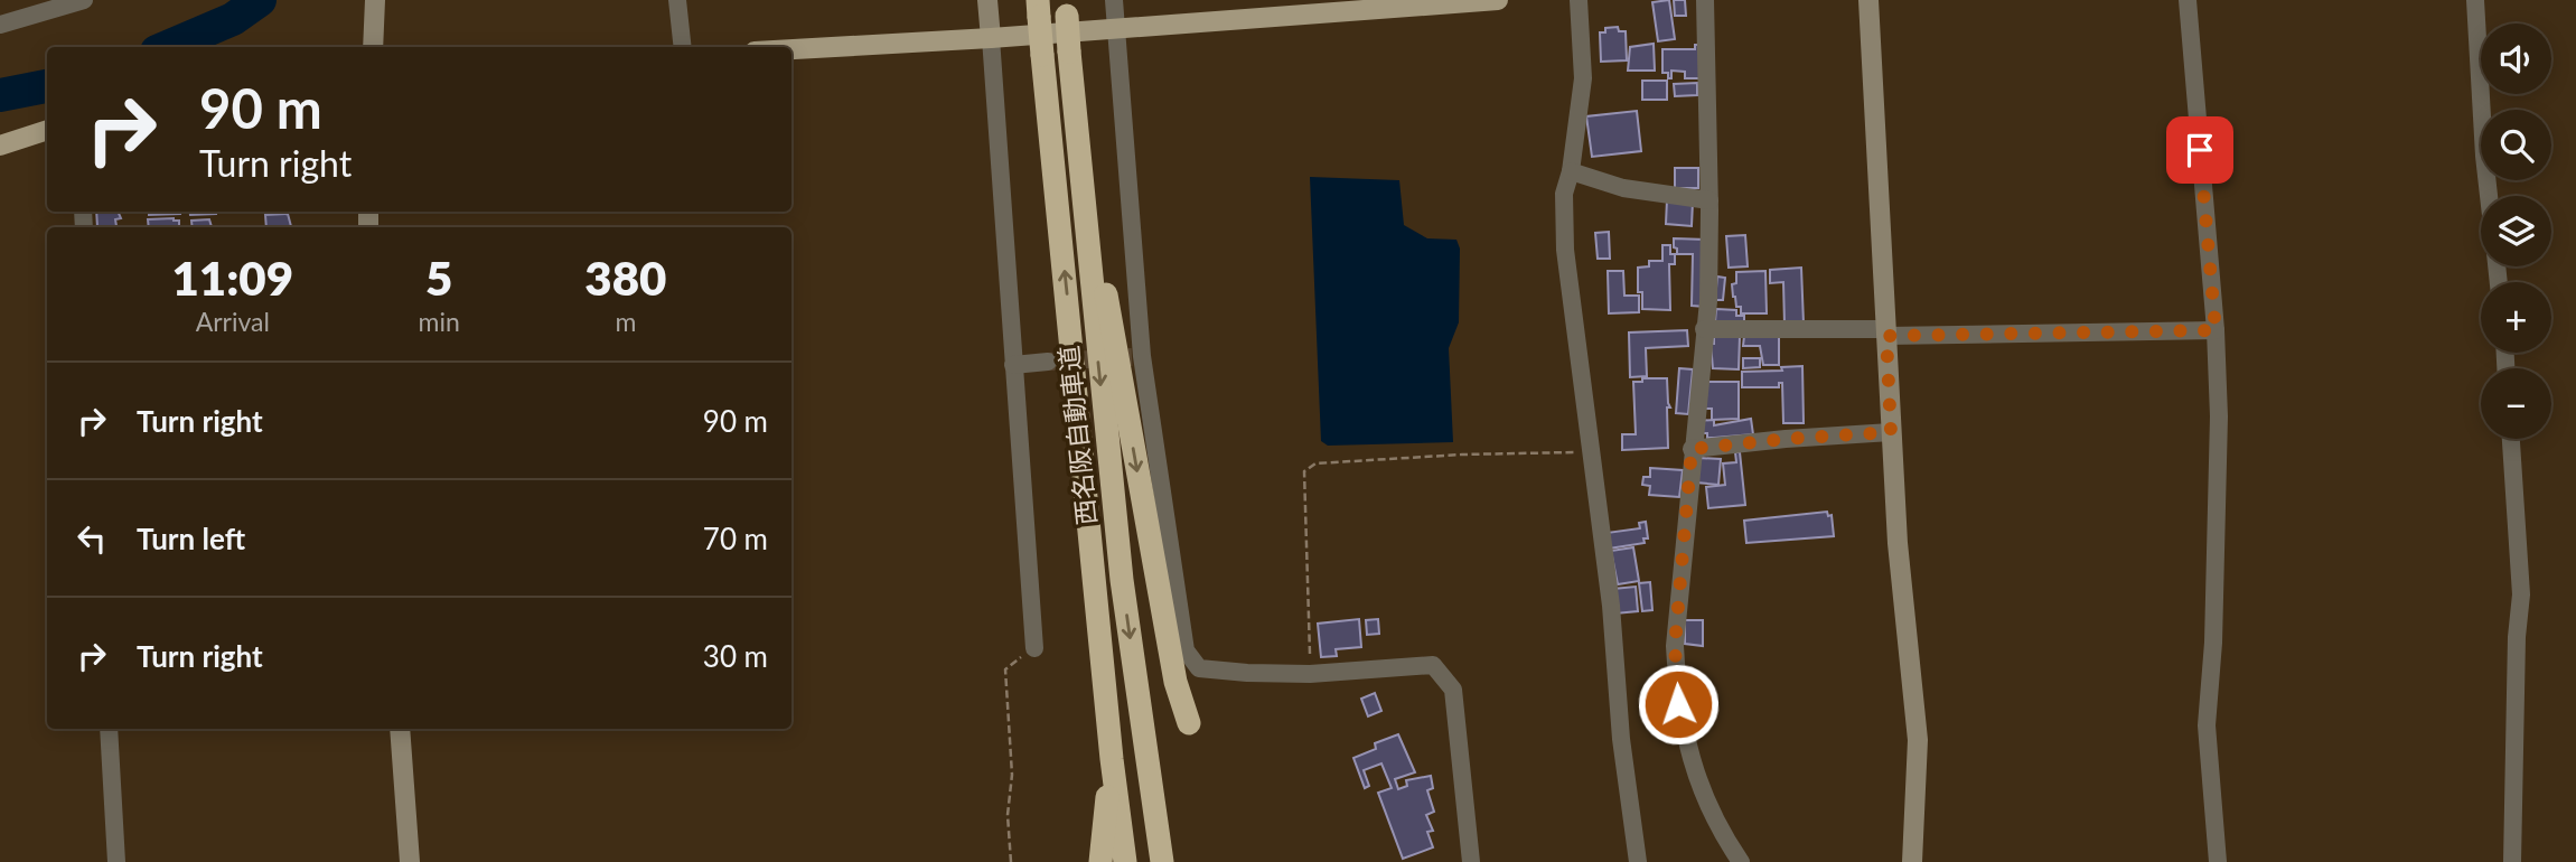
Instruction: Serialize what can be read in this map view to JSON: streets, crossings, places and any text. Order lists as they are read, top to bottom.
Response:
{
  "streets": {
    "highway": ["西名阪自動車道"]
  },
  "page": {
    "map_buttons": ["+", "−"],
    "turn": ["90 m", "Turn right"],
    "eta": [
      "11:09",
      "Arrival",
      "5",
      "min",
      "380",
      "m"
    ],
    "list": [
      {
        "name": "Turn right",
        "value": "90 m"
      },
      {
        "name": "Turn left",
        "value": "70 m"
      },
      {
        "name": "Turn right",
        "value": "30 m"
      }
    ]
  }
}
